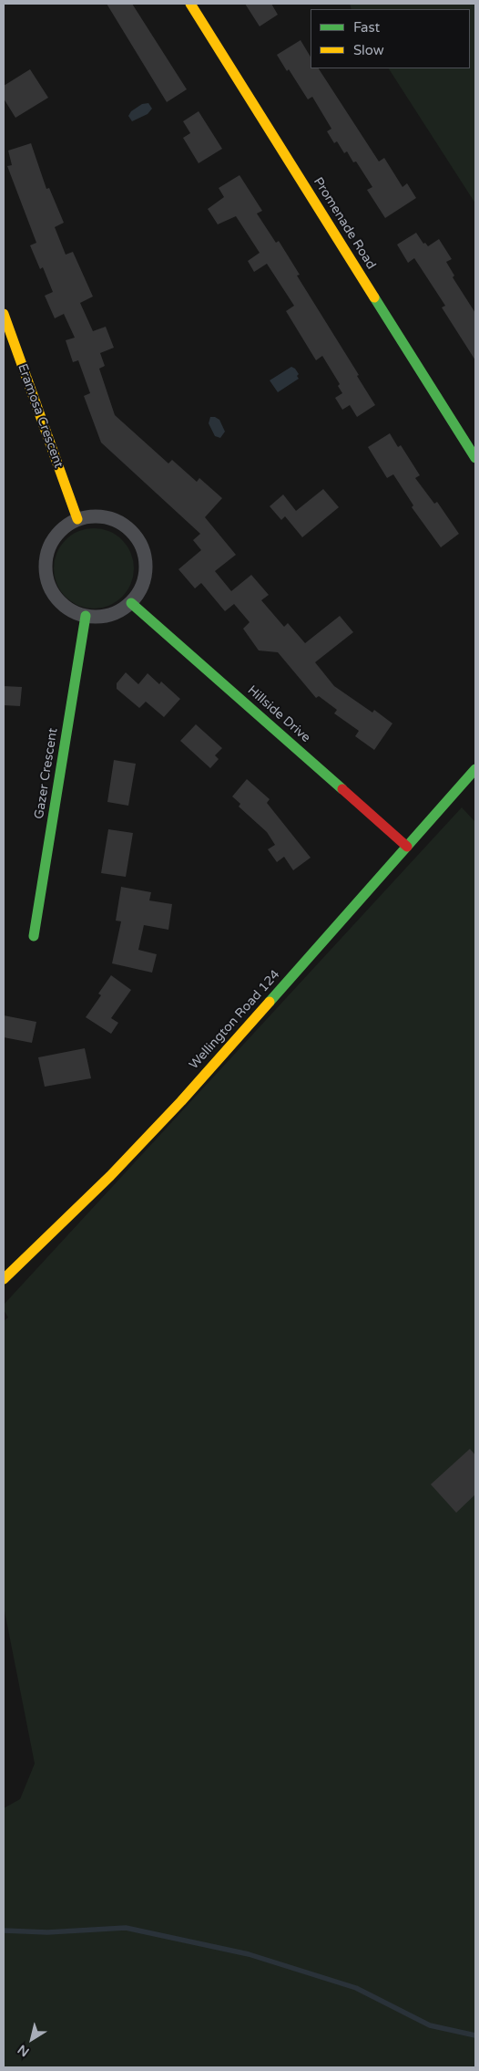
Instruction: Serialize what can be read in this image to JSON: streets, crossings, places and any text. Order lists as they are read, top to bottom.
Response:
{
  "streets": {
    "street": [
      "Promenade Road",
      "Eramosa Crescent",
      "Hillside Drive",
      "Gazer Crescent",
      "Wellington Road 124"
    ]
  },
  "crossings": [
    ["Eramosa Crescent", "Hillside Drive"],
    ["Eramosa Crescent", "Gazer Crescent"],
    ["Hillside Drive", "Gazer Crescent"],
    ["Hillside Drive", "Wellington Road 124"]
  ],
  "legend": ["Fast", "Slow"],
  "north": "bottom left"
}
